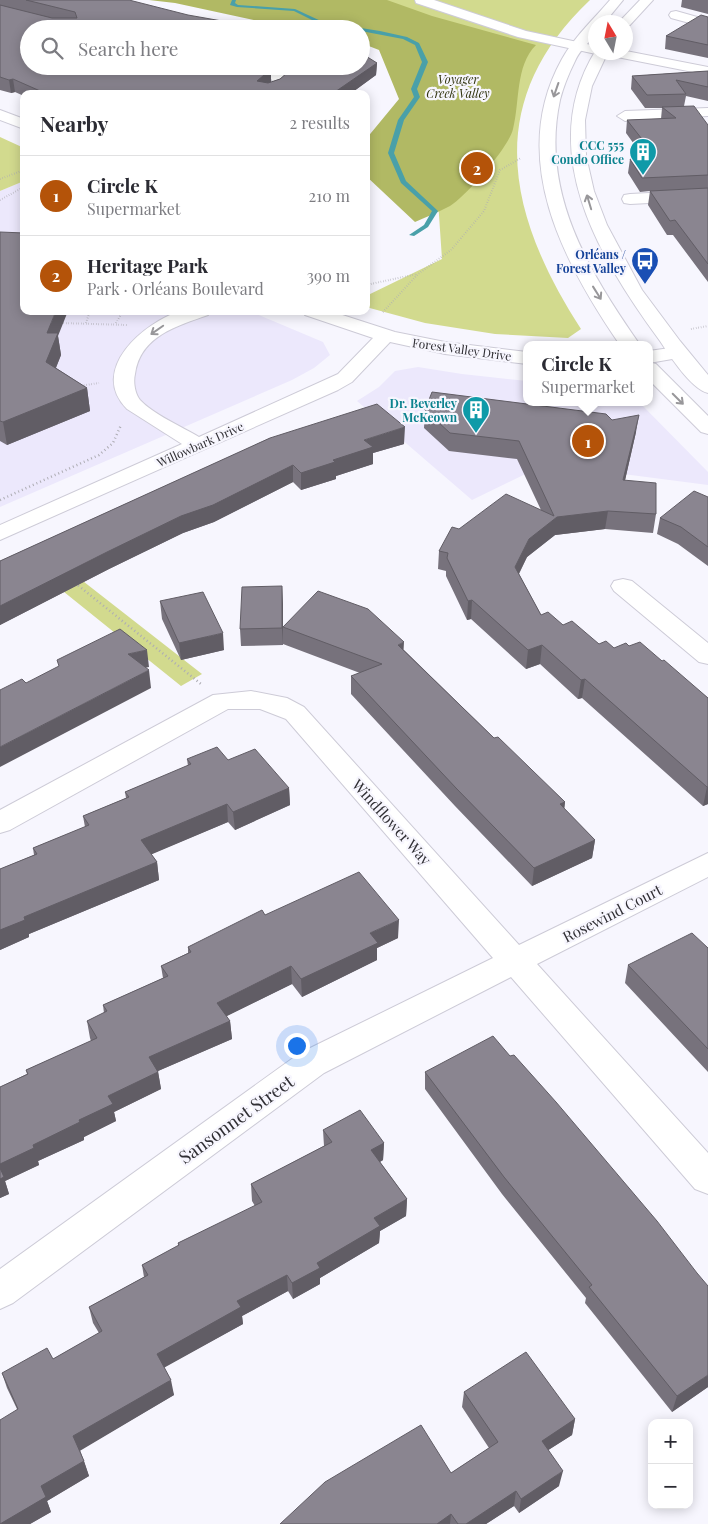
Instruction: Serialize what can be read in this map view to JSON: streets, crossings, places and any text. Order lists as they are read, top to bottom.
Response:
{
  "streets": {
    "street": [
      "Forest Valley Drive",
      "Willowbark Drive",
      "Windflower Way",
      "Rosewind Court",
      "Sansonnet Street"
    ]
  },
  "crossings": [
    ["Forest Valley Drive", "Willowbark Drive"],
    ["Windflower Way", "Rosewind Court"],
    ["Windflower Way", "Sansonnet Street"],
    ["Rosewind Court", "Sansonnet Street"]
  ],
  "parks": ["Voyager Creek Valley"],
  "places": {
    "building": ["CCC 555 Condo Office", "Dr. Beverley McKeown"],
    "bus stop": ["Orléans / Forest Valley"]
  },
  "north": "top",
  "page": {
    "search": "Search here",
    "heading": ["Nearby", "2 results"],
    "pins": ["2", "1"],
    "list": [
      {
        "mark": "1",
        "name": "Circle K",
        "note": "Supermarket",
        "value": "210 m"
      },
      {
        "mark": "2",
        "name": "Heritage Park",
        "note": "Park · Orléans Boulevard",
        "value": "390 m"
      }
    ],
    "popup": ["Circle K", "Supermarket"],
    "map_buttons": ["+", "−"]
  }
}
